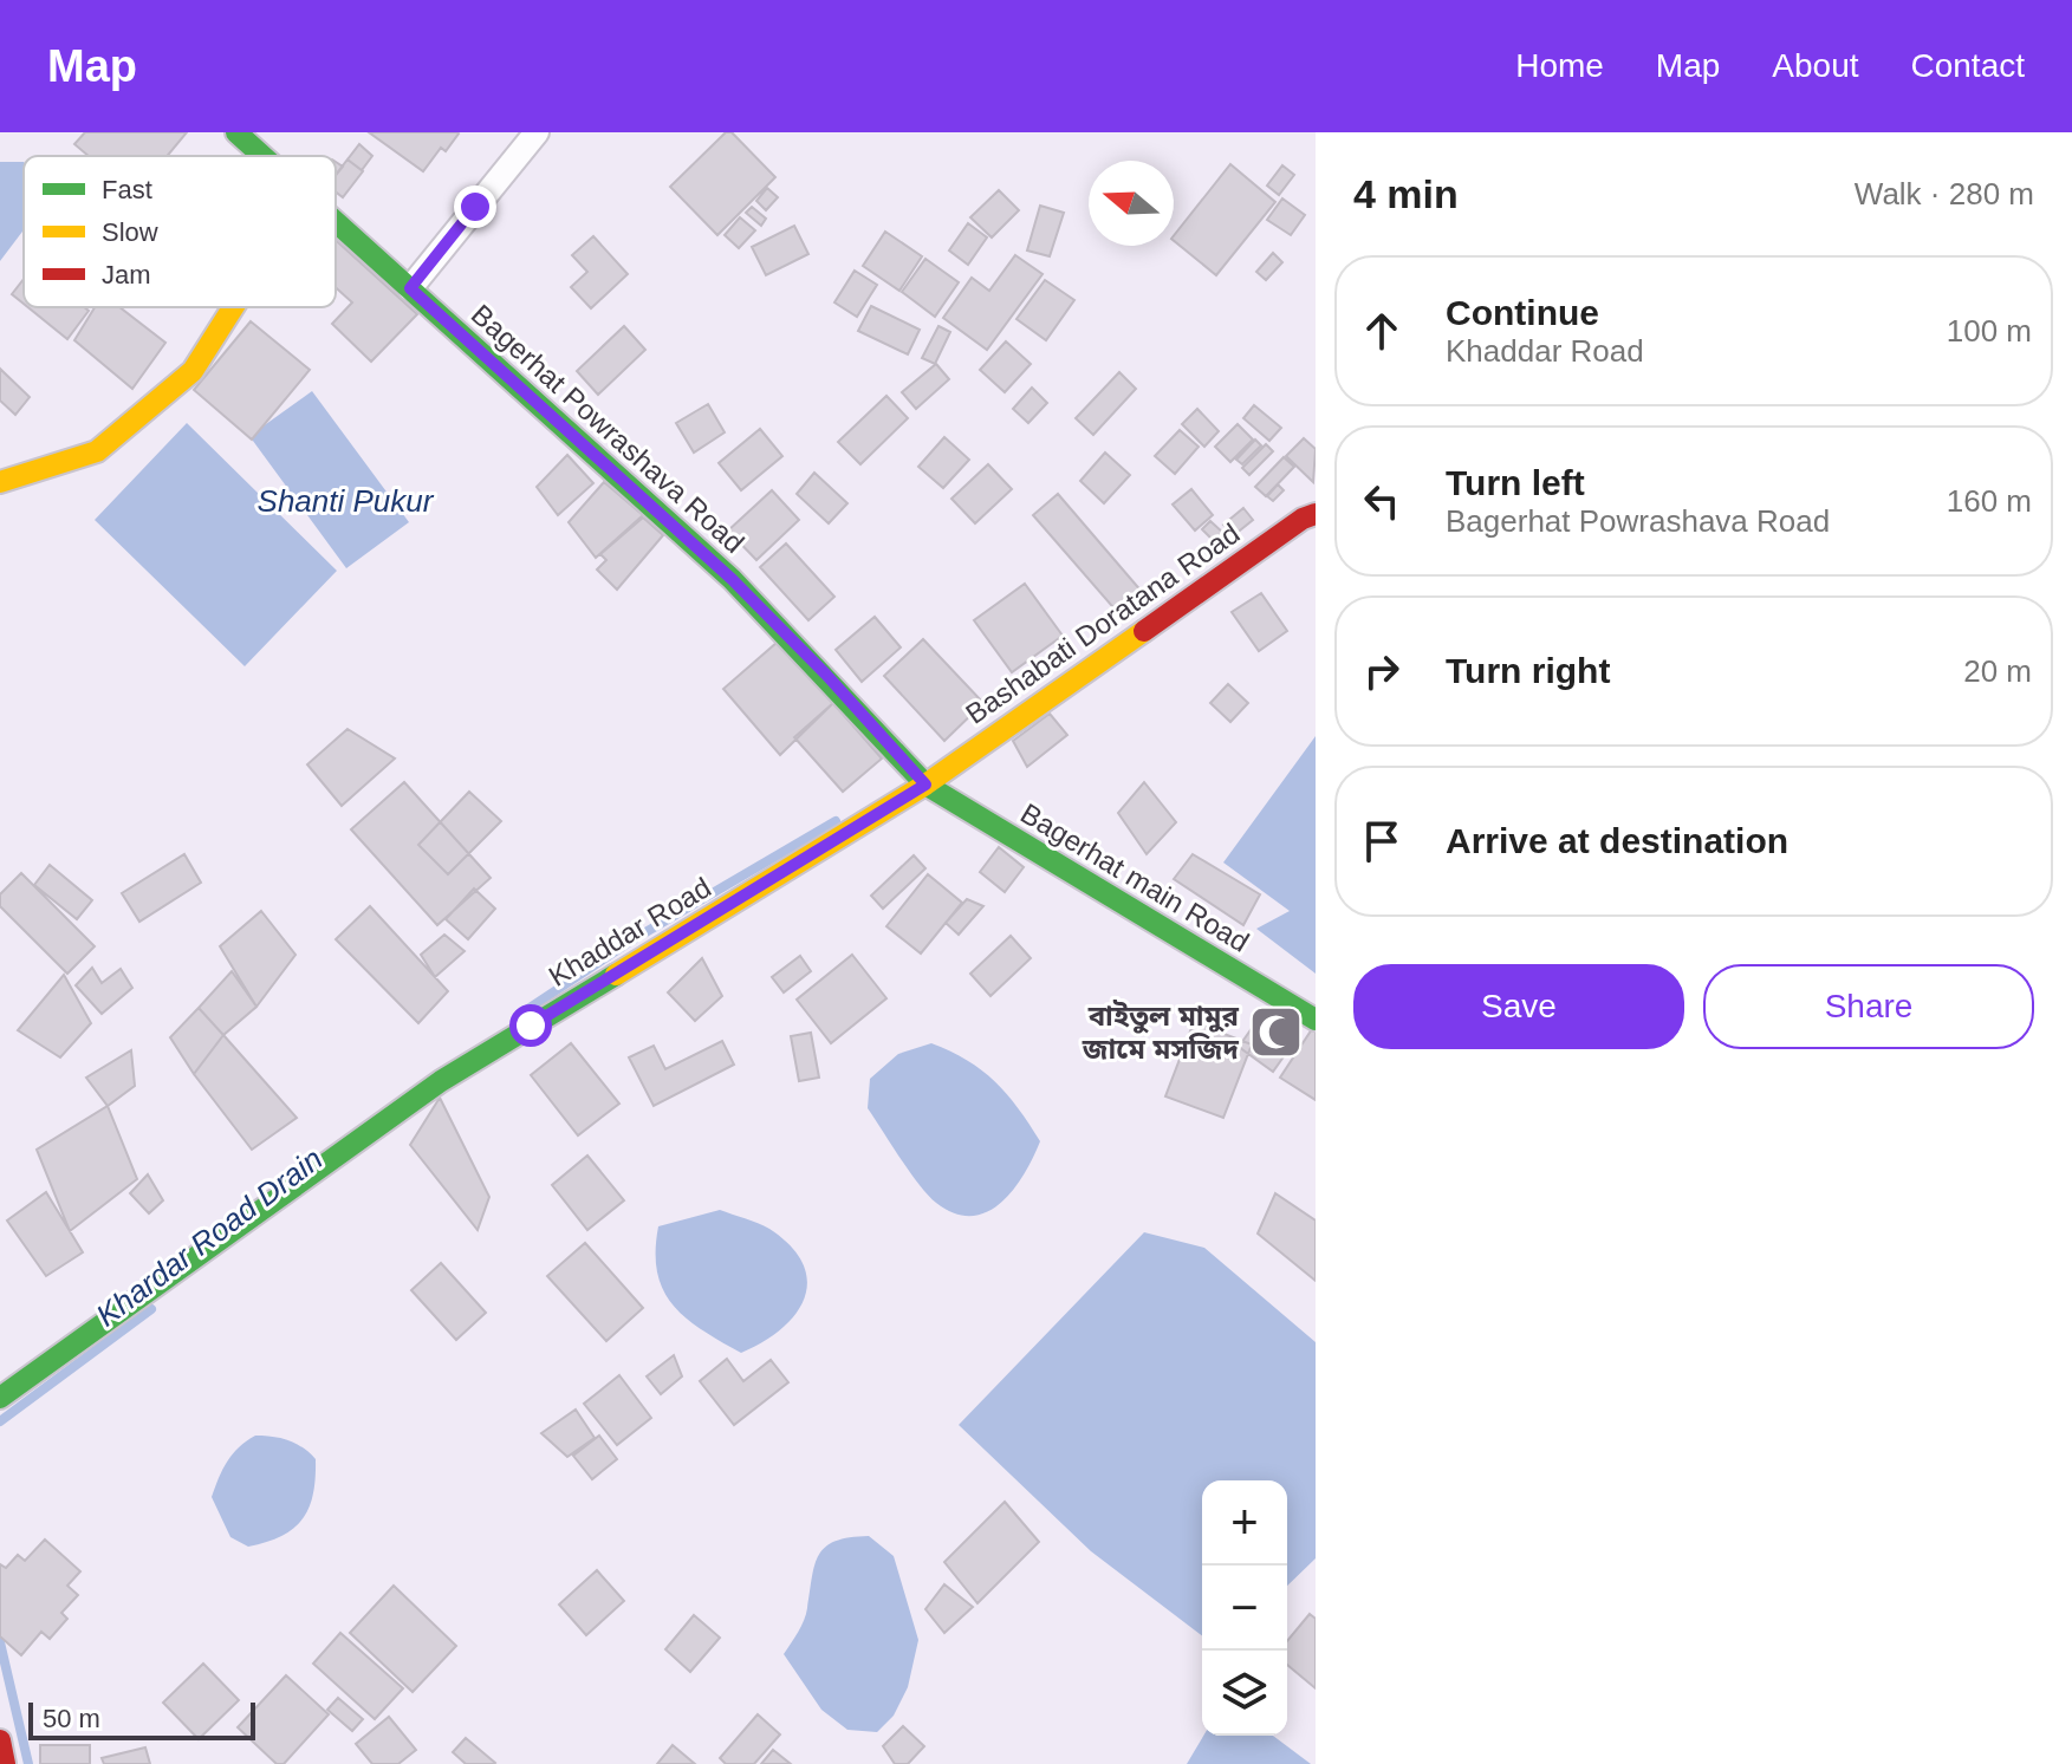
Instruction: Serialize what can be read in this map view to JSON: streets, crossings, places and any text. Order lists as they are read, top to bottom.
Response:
{
  "streets": {
    "street": [
      "Bagerhat Powrashava Road",
      "Bashabati Doratana Road",
      "Bagerhat main Road",
      "Khaddar Road"
    ]
  },
  "crossings": [
    ["Bagerhat Powrashava Road", "Bashabati Doratana Road"],
    ["Bagerhat Powrashava Road", "Bagerhat main Road"],
    ["Bagerhat Powrashava Road", "Khaddar Road"],
    ["Bashabati Doratana Road", "Bagerhat main Road"],
    ["Bashabati Doratana Road", "Khaddar Road"],
    ["Bagerhat main Road", "Khaddar Road"]
  ],
  "water": ["Shanti Pukur", "Khardar Road Drain"],
  "places": {
    "mosque": ["বাইতুল মামুর জামে মসজিদ"]
  },
  "legend": ["Fast", "Slow", "Jam"],
  "scale_bar": "50 m",
  "north": "left",
  "page": {
    "header": "Map",
    "nav": [
      "Home",
      "Map",
      "About",
      "Contact"
    ],
    "heading": ["4 min", "Walk · 280 m"],
    "list": [
      ["Continue", "Khaddar Road", "100 m"],
      ["Turn left", "Bagerhat Powrashava Road", "160 m"],
      ["Turn right", "20 m"],
      "Arrive at destination"
    ],
    "buttons": ["Save", "Share"],
    "map_buttons": ["+", "−"],
    "scale": "50 m"
  }
}
